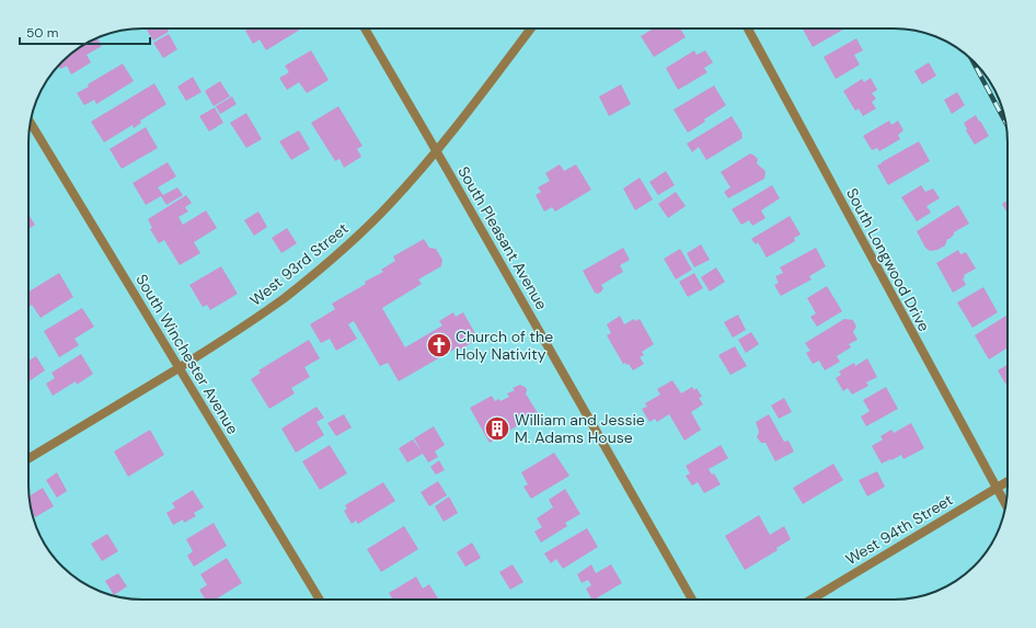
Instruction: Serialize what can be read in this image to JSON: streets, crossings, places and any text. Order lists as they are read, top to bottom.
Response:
{
  "streets": {
    "street": [
      "South Pleasant Avenue",
      "South Longwood Drive",
      "West 93rd Street",
      "South Winchester Avenue",
      "West 94th Street"
    ]
  },
  "crossings": [
    ["South Pleasant Avenue", "West 93rd Street"],
    ["South Longwood Drive", "West 94th Street"],
    ["West 93rd Street", "South Winchester Avenue"]
  ],
  "places": {
    "church": ["Church of the Holy Nativity"],
    "building": ["William and Jessie M. Adams House"]
  },
  "scale_bar": "50 m"
}
